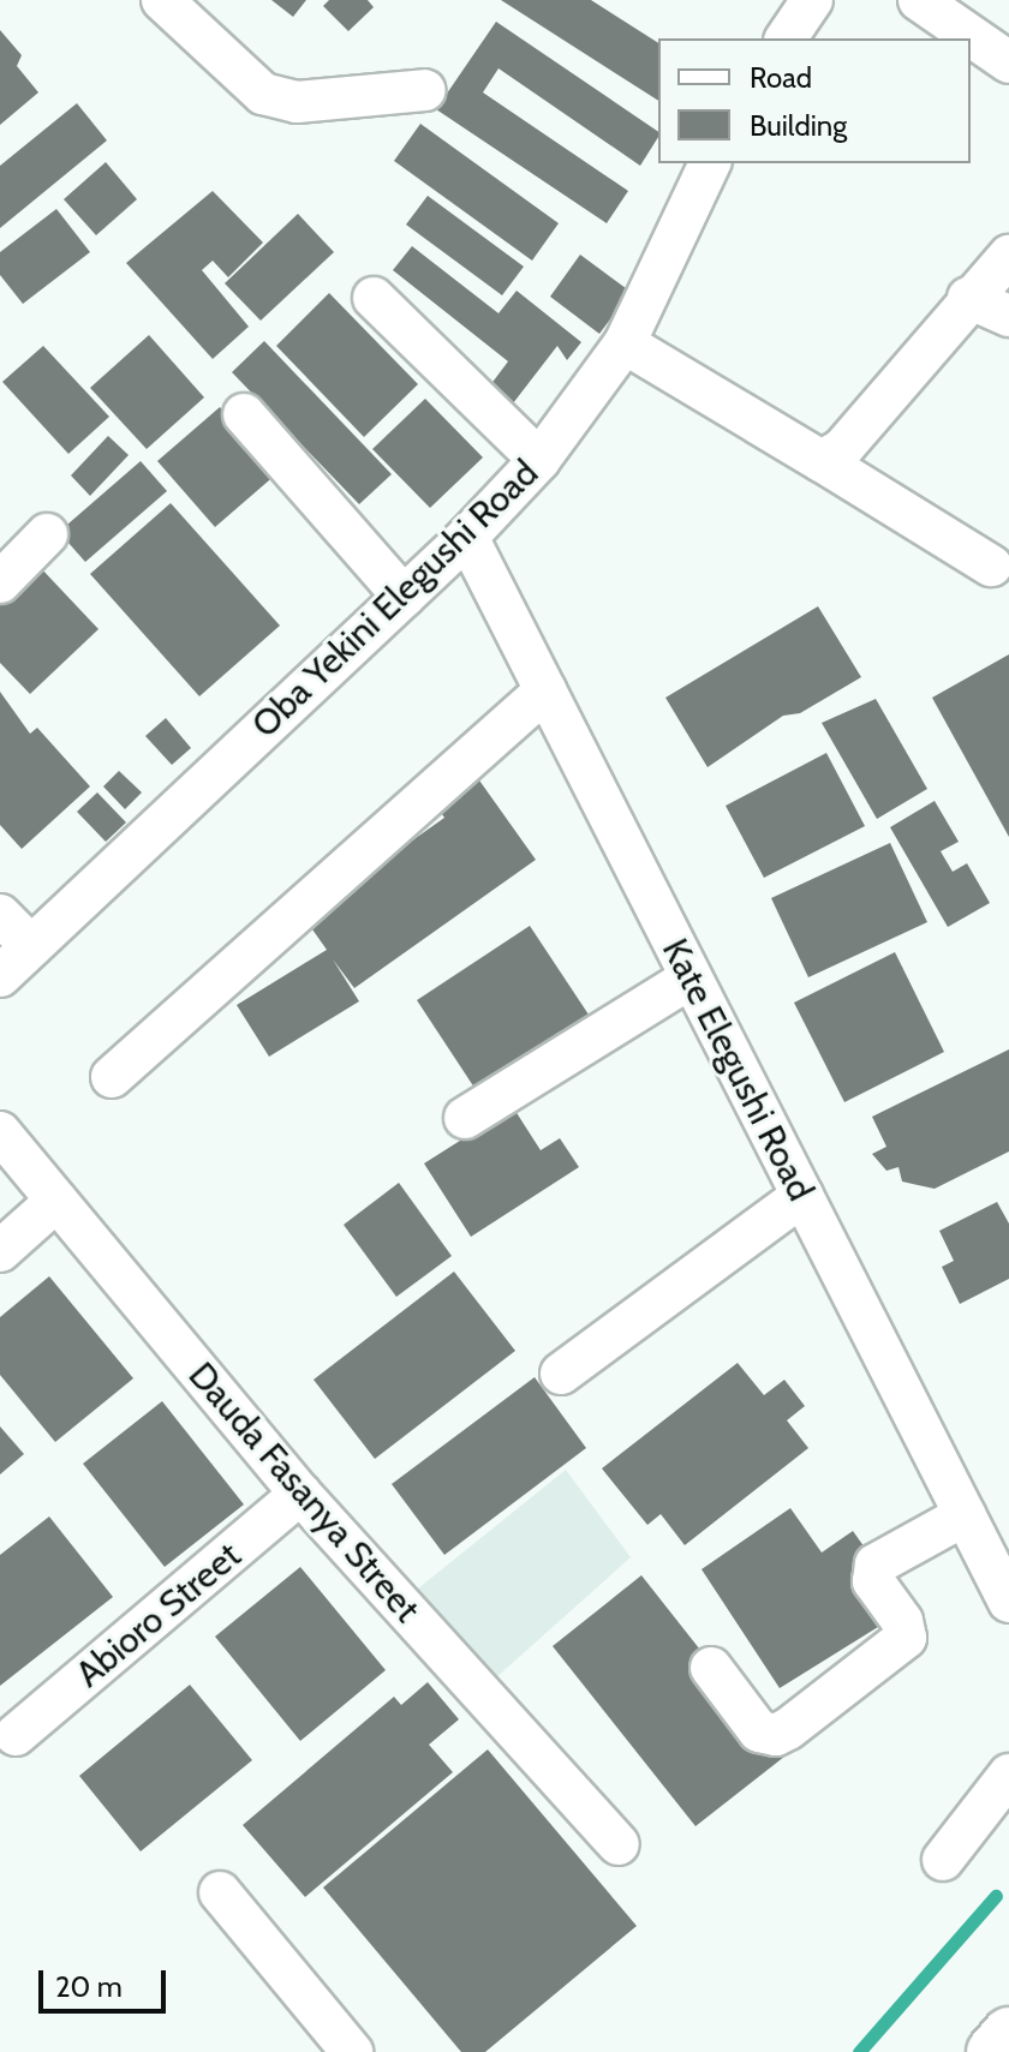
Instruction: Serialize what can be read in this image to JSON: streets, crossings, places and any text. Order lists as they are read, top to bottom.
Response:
{
  "streets": {
    "street": [
      "Oba Yekini Elegushi Road",
      "Kate Elegushi Road",
      "Dauda Fasanya Street",
      "Abioro Street"
    ]
  },
  "crossings": [
    ["Oba Yekini Elegushi Road", "Kate Elegushi Road"],
    ["Dauda Fasanya Street", "Abioro Street"]
  ],
  "legend": ["Road", "Building"],
  "scale_bar": "20 m"
}
